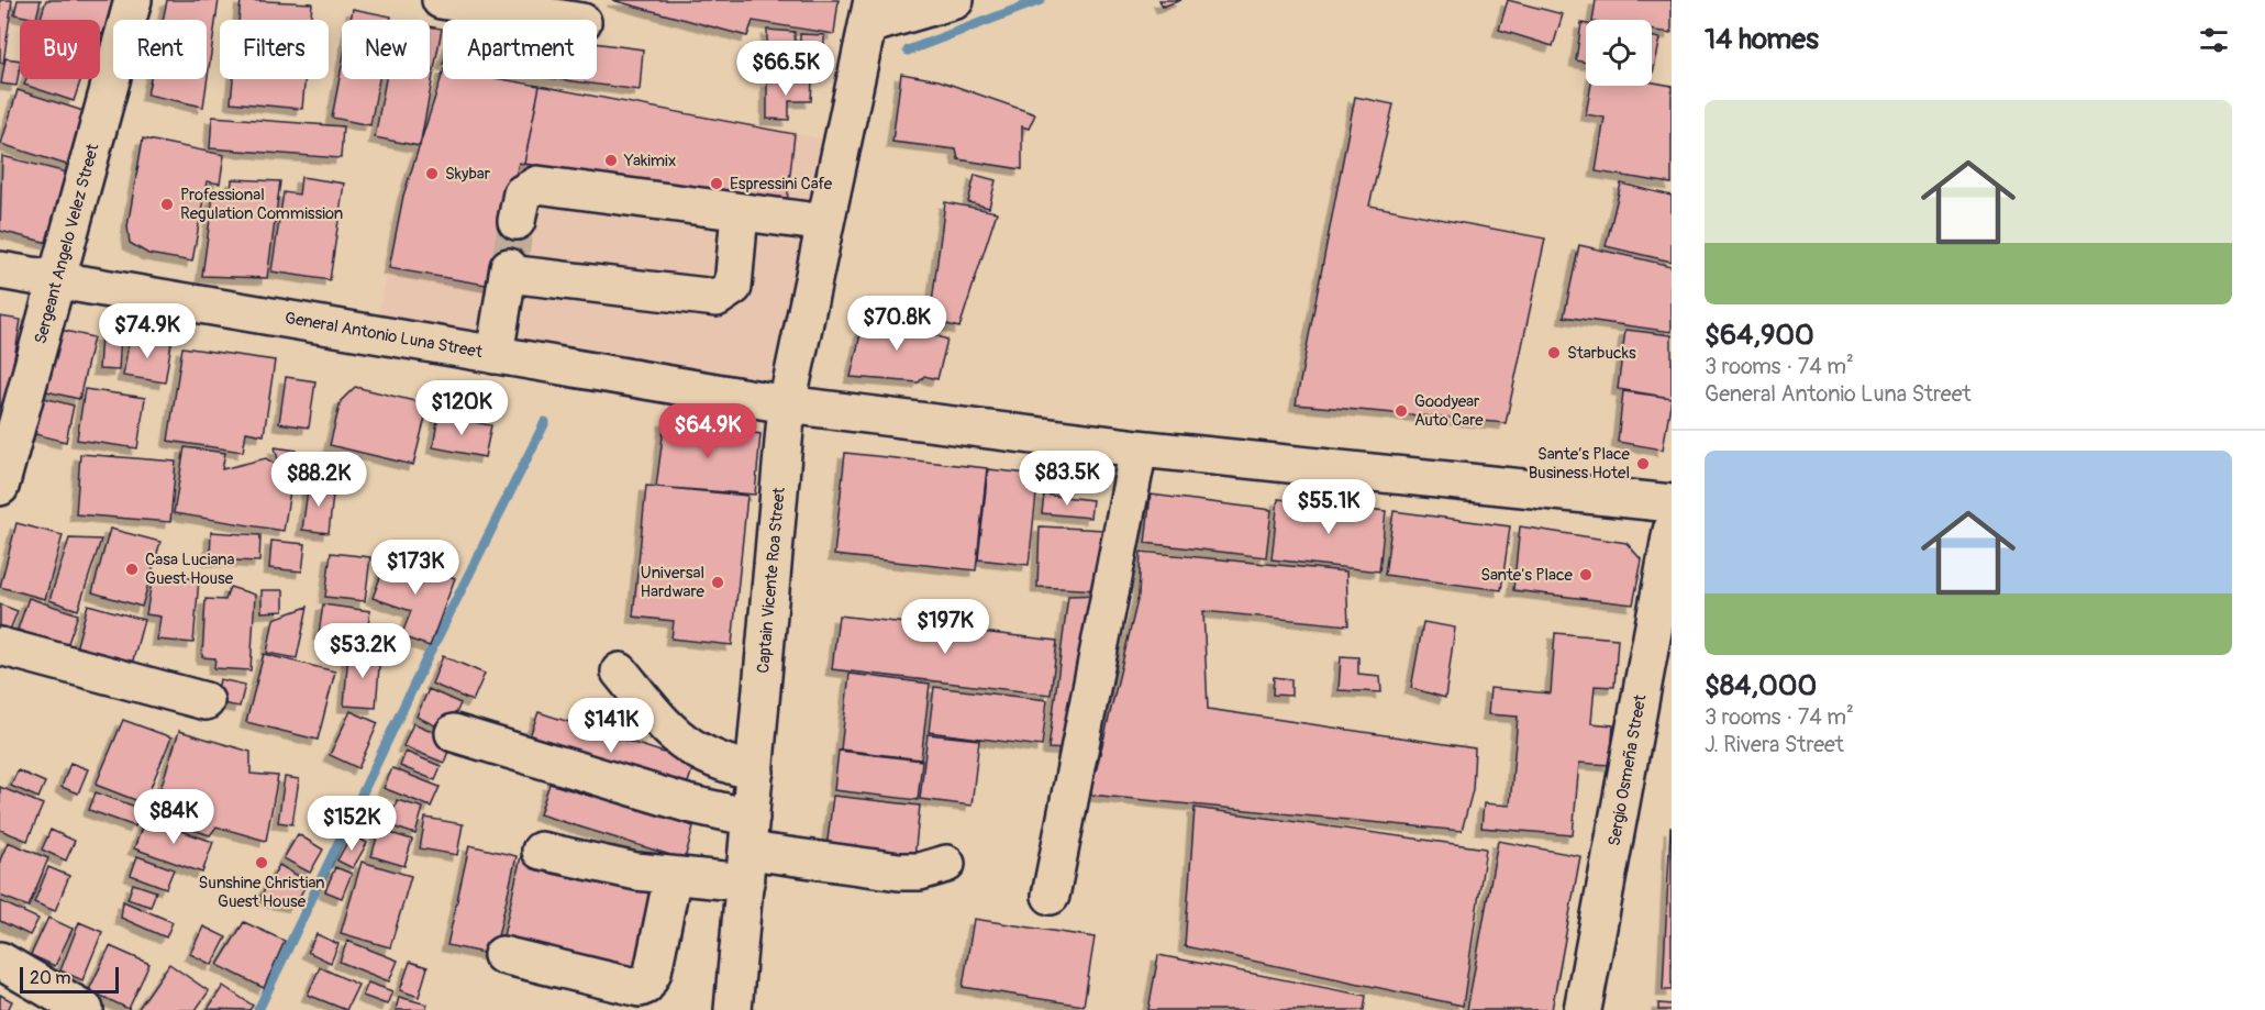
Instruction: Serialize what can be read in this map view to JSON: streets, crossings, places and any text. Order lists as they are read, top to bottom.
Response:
{
  "streets": {
    "street": [
      "Sergeant Angelo Velez Street",
      "General Antonio Luna Street",
      "Captain Vicente Roa Street",
      "Sergio Osmeña Street"
    ]
  },
  "crossings": [
    ["Sergeant Angelo Velez Street", "General Antonio Luna Street"],
    ["General Antonio Luna Street", "Captain Vicente Roa Street"]
  ],
  "places": [
    "Yakimix",
    "Skybar",
    "Espressini Cafe",
    "Professional Regulation Commission",
    "Starbucks",
    "Goodyear Auto Care",
    "Sante’s Place Business Hotel",
    "Casa Luciana Guest House",
    "Sante's Place",
    "Universal Hardware",
    "Sunshine Christian Guest House"
  ],
  "scale_bar": "20 m",
  "page": {
    "heading": "14 homes",
    "chip": [
      "Buy",
      "Rent",
      "Filters",
      "New",
      "Apartment"
    ],
    "price": [
      "$66.5K",
      "$70.8K",
      "$74.9K",
      "$120K",
      "$64.9K",
      "$83.5K",
      "$88.2K",
      "$55.1K",
      "$173K",
      "$197K",
      "$53.2K",
      "$141K",
      "$84K",
      "$152K"
    ],
    "list": [
      {
        "name": "$64,900",
        "note": "3 rooms · 74 m² · General Antonio Luna Street"
      },
      {
        "name": "$84,000",
        "note": "3 rooms · 74 m² · J. Rivera Street"
      }
    ],
    "scale": "20 m"
  }
}
